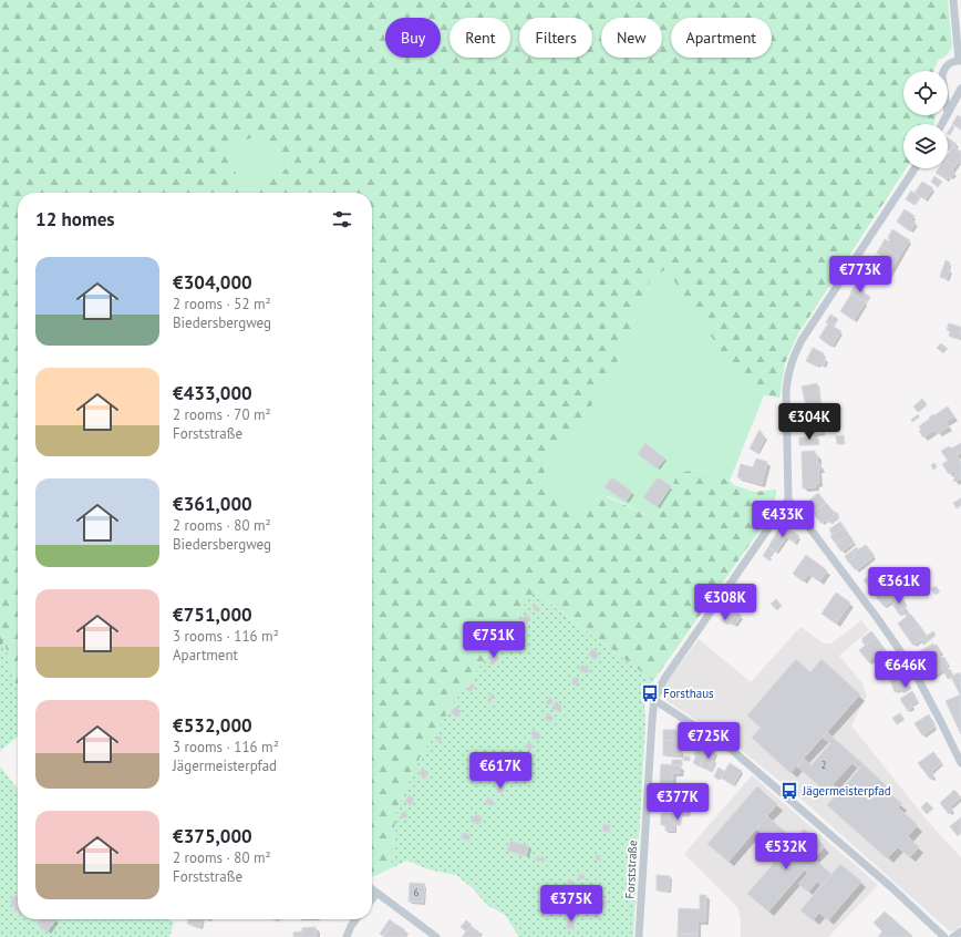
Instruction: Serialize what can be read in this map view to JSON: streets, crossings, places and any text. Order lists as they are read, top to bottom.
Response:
{
  "streets": {
    "street": ["Forststraße"]
  },
  "places": {
    "bus stop": ["Forsthaus", "Jägermeisterpfad"]
  },
  "house_numbers": ["2", "6"],
  "page": {
    "chip": [
      "Buy",
      "Rent",
      "Filters",
      "New",
      "Apartment"
    ],
    "heading": "12 homes",
    "list": [
      {
        "name": "€304,000",
        "note": "2 rooms · 52 m² · Biedersbergweg"
      },
      {
        "name": "€433,000",
        "note": "2 rooms · 70 m² · Forststraße"
      },
      {
        "name": "€361,000",
        "note": "2 rooms · 80 m² · Biedersbergweg"
      },
      {
        "name": "€751,000",
        "note": "3 rooms · 116 m² · Apartment"
      },
      {
        "name": "€532,000",
        "note": "3 rooms · 116 m² · Jägermeisterpfad"
      },
      {
        "name": "€375,000",
        "note": "2 rooms · 80 m² · Forststraße"
      }
    ],
    "price": [
      "€773K",
      "€304K",
      "€433K",
      "€361K",
      "€308K",
      "€751K",
      "€646K",
      "€725K",
      "€617K",
      "€377K",
      "€532K",
      "€375K"
    ]
  }
}
